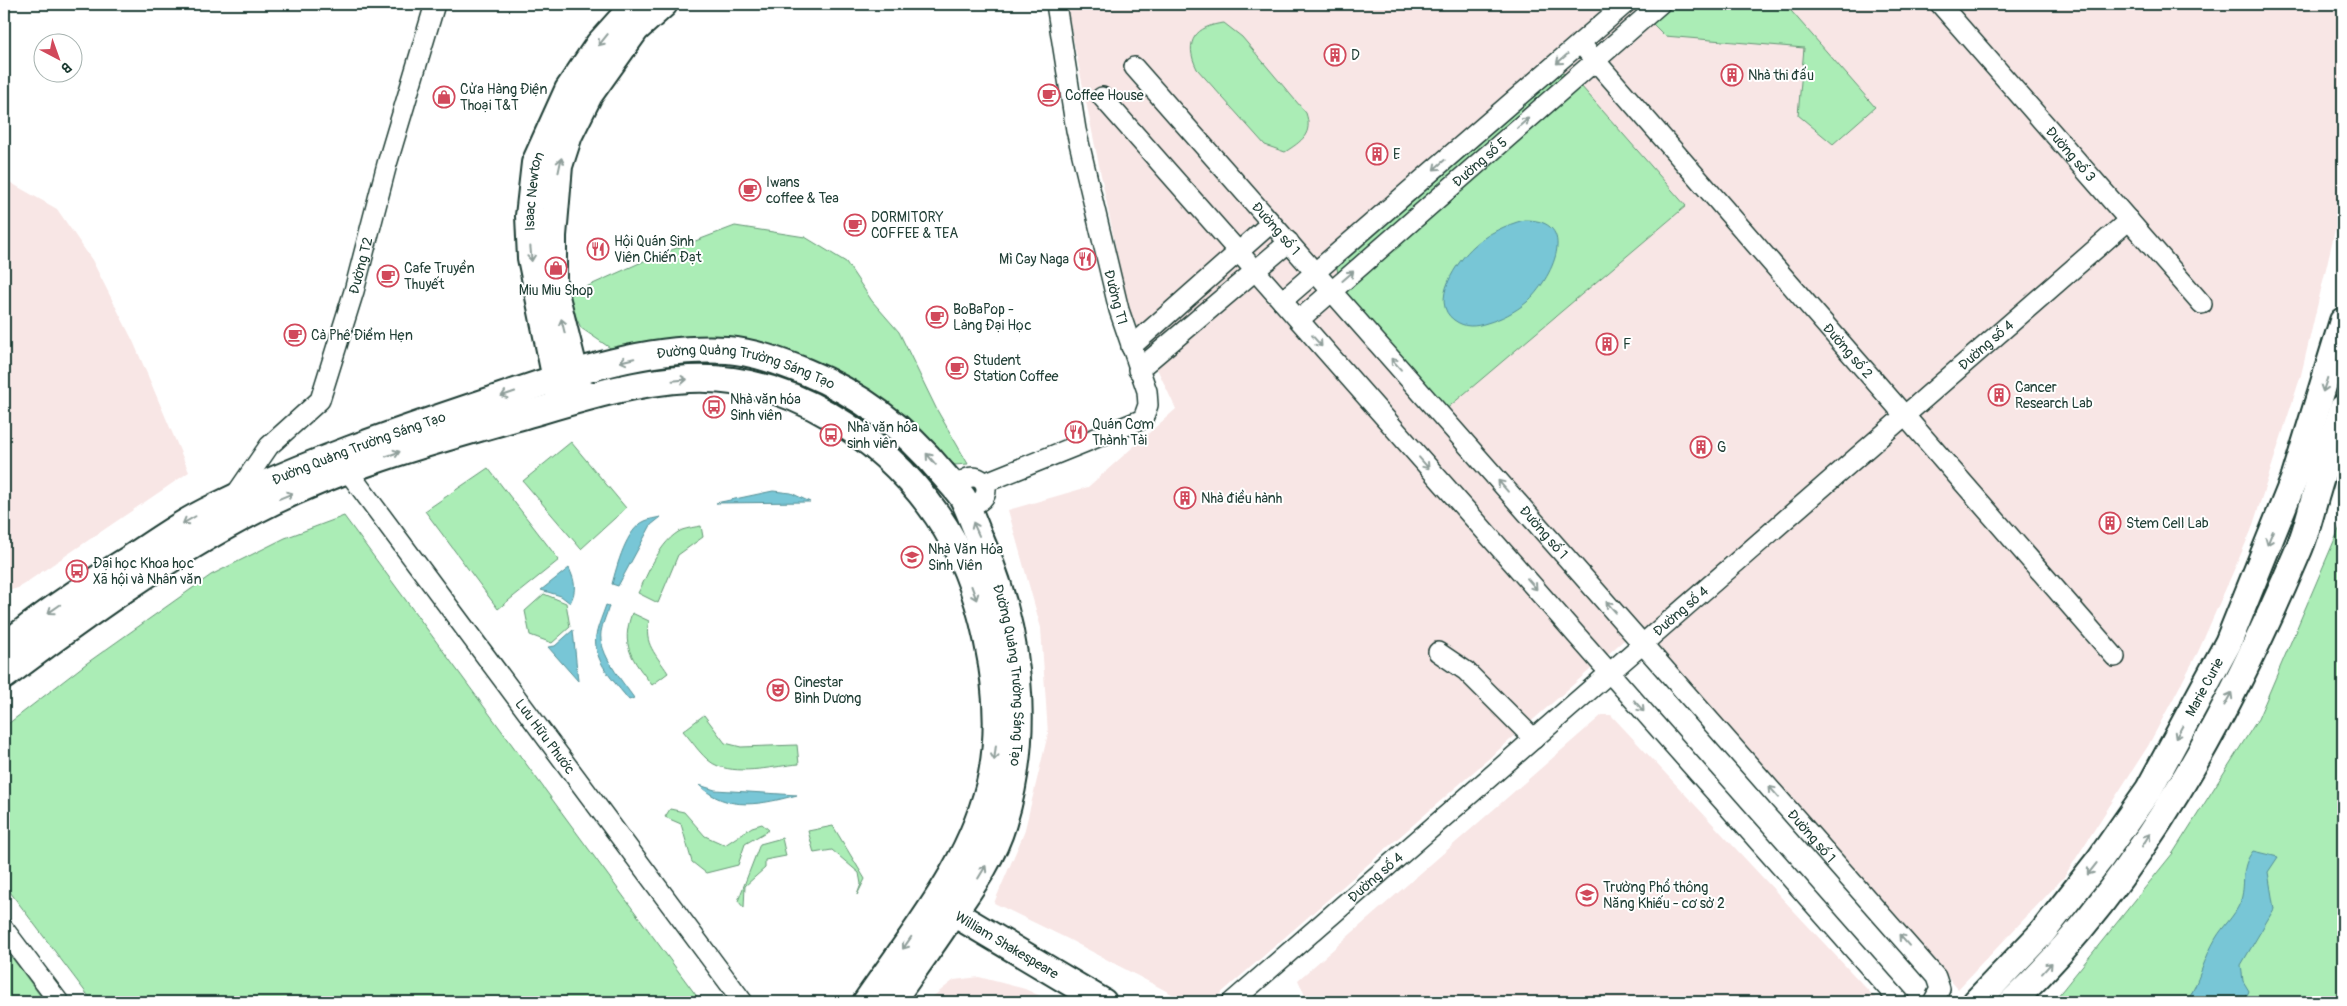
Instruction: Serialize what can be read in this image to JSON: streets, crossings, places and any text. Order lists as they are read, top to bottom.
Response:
{
  "streets": {
    "street": [
      "Đường số 3",
      "Đường số 5",
      "Isaac Newton",
      "Đường số 1",
      "Đường T2",
      "Đường T1",
      "Đường số 4",
      "Đường số 2",
      "Đường Quảng Trường Sáng Tạo",
      "Marie Curie",
      "Lưu Hữu Phước",
      "William Shakespeare"
    ]
  },
  "crossings": [
    ["Đường số 3", "Đường số 4"],
    ["Đường số 5", "Đường số 1"],
    ["Đường số 5", "Đường số 2"],
    ["Isaac Newton", "Đường Quảng Trường Sáng Tạo"],
    ["Đường số 1", "Đường số 4"],
    ["Đường T2", "Đường Quảng Trường Sáng Tạo"],
    ["Đường T1", "Đường Quảng Trường Sáng Tạo"],
    ["Đường số 4", "Đường số 2"],
    ["Đường Quảng Trường Sáng Tạo", "Lưu Hữu Phước"],
    ["Đường Quảng Trường Sáng Tạo", "William Shakespeare"]
  ],
  "places": {
    "building": [
      "D",
      "Nhà thi đấu",
      "E",
      "F",
      "Cancer Research Lab",
      "G",
      "Nhà điều hành",
      "Stem Cell Lab"
    ],
    "cafe": [
      "Coffee House",
      "Iwans coffee & Tea",
      "DORMITORY COFFEE & TEA",
      "Cafe Truyền Thuyết",
      "BoBaPop - Làng Đại Học",
      "Cà Phê Điểm Hẹn",
      "Student Station Coffee"
    ],
    "shop": ["Cửa Hàng Điện Thoại T&T", "Miu Miu Shop"],
    "restaurant": ["Hội Quán Sinh Viên Chiến Đạt", "Mì Cay Naga", "Quán Cơm Thành Tài"],
    "bus stop": ["Nhà văn hóa Sinh viên", "Nhà văn hóa sinh viên", "Đại học Khoa học Xã hội và Nhân văn"],
    "school or university": ["Nhà Văn Hóa Sinh Viên", "Trường Phổ thông Năng Khiếu - cơ sở 2"],
    "theatre": ["Cinestar Bình Dương"]
  },
  "north": "bottom right"
}
